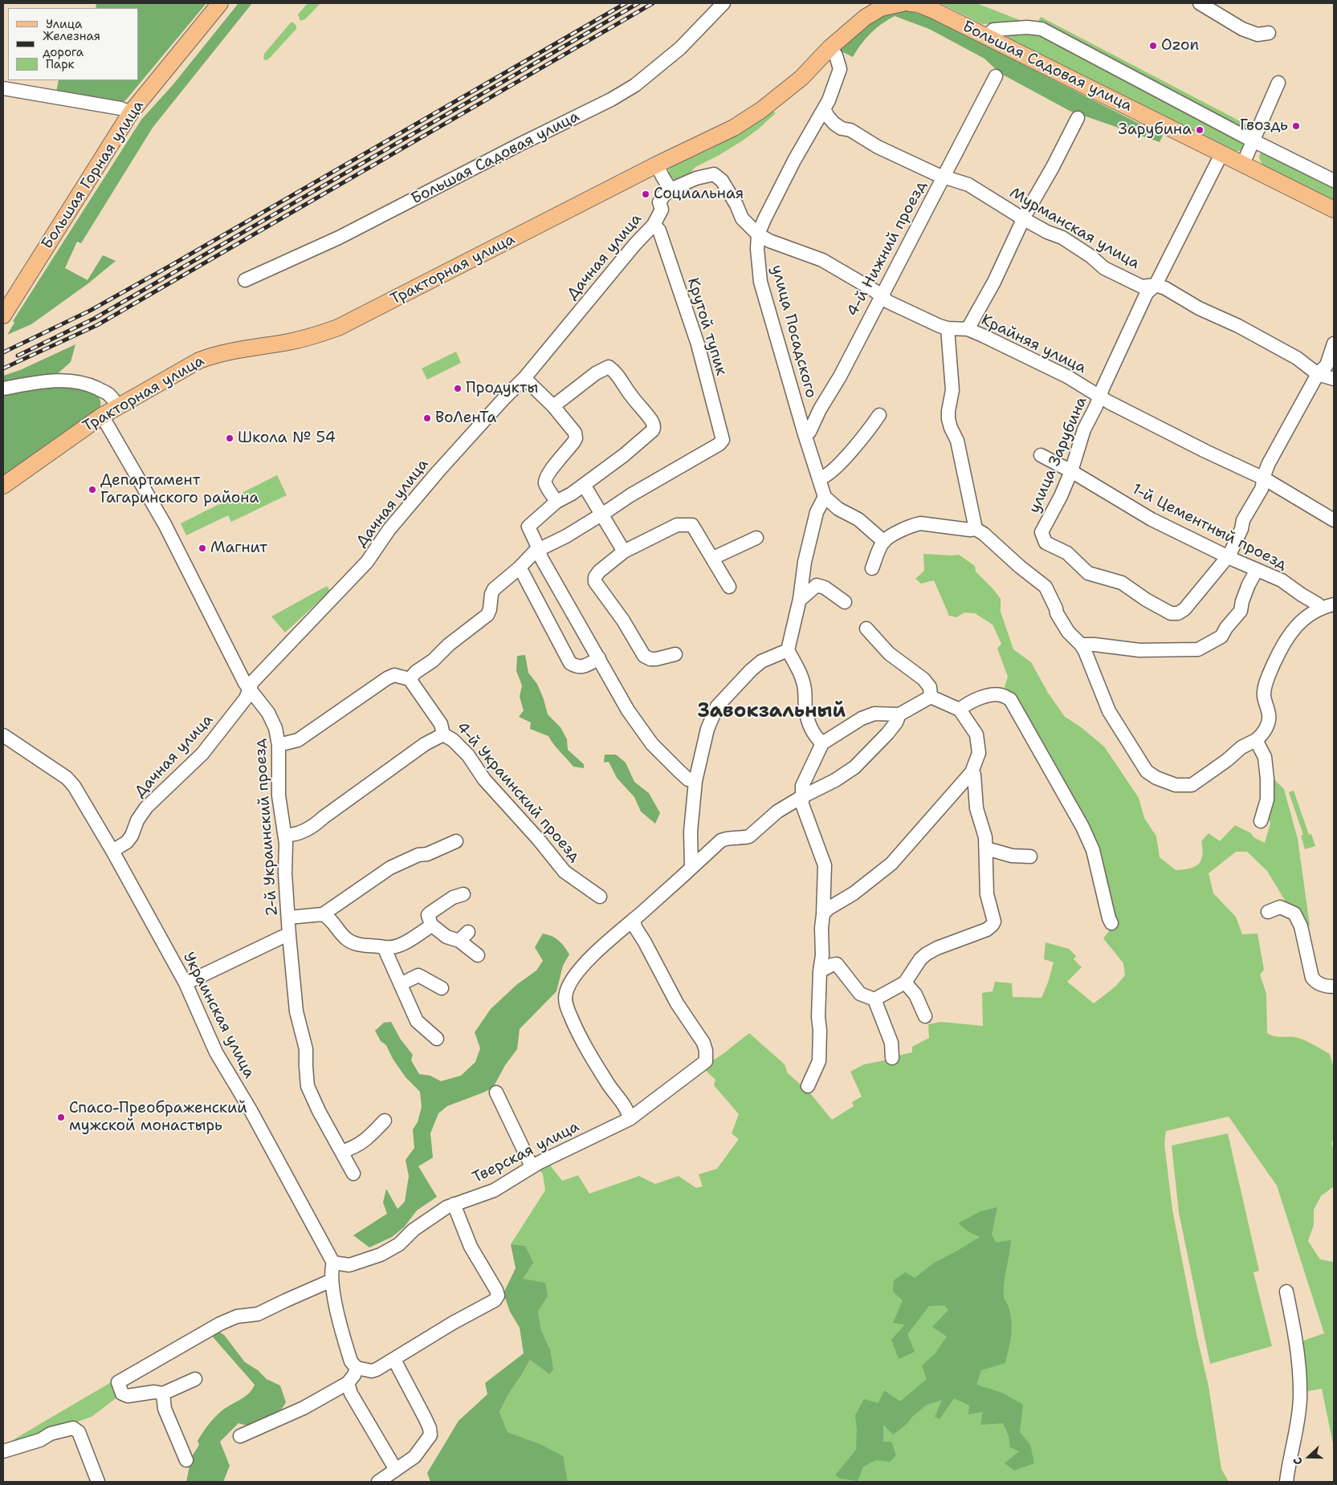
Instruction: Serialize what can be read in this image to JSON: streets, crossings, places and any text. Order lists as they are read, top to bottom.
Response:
{
  "streets": {
    "main road": ["Большая Садовая улица", "Большая Горная улица", "Тракторная улица"],
    "street": [
      "Мурманская улица",
      "4-й Нижний проезд",
      "Дачная улица",
      "Крутой тупик",
      "улица Посадского",
      "Крайняя улица",
      "улица Зарубина",
      "1-й Цементный проезд",
      "4-й Украинский проезд",
      "2-й Украинский проезд",
      "Украинская улица",
      "Тверская улица"
    ]
  },
  "crossings": [
    ["Большая Садовая улица", "улица Зарубина"],
    ["Мурманская улица", "4-й Нижний проезд"],
    ["Мурманская улица", "улица Посадского"],
    ["Мурманская улица", "улица Зарубина"],
    ["4-й Нижний проезд", "улица Посадского"],
    ["4-й Нижний проезд", "Крайняя улица"],
    ["Дачная улица", "Крутой тупик"],
    ["Дачная улица", "Крайняя улица"],
    ["Дачная улица", "2-й Украинский проезд"],
    ["Дачная улица", "Украинская улица"],
    ["Тракторная улица", "улица Посадского"],
    ["Тракторная улица", "2-й Украинский проезд"],
    ["улица Посадского", "Крайняя улица"],
    ["Крайняя улица", "улица Зарубина"],
    ["улица Зарубина", "1-й Цементный проезд"],
    ["Украинская улица", "Тверская улица"]
  ],
  "districts": ["Завокзальный"],
  "places": [
    "Ozon",
    "Гвоздь",
    "Зарубина",
    "Социальная",
    "Продукты",
    "ВоЛенТа",
    "Школа № 54",
    "Департамент Гагаринского района",
    "Магнит",
    "Спасо-Преображенский мужской монастырь"
  ],
  "legend": ["Улица", "Железная дорога", "Парк"],
  "north": "left"
}
